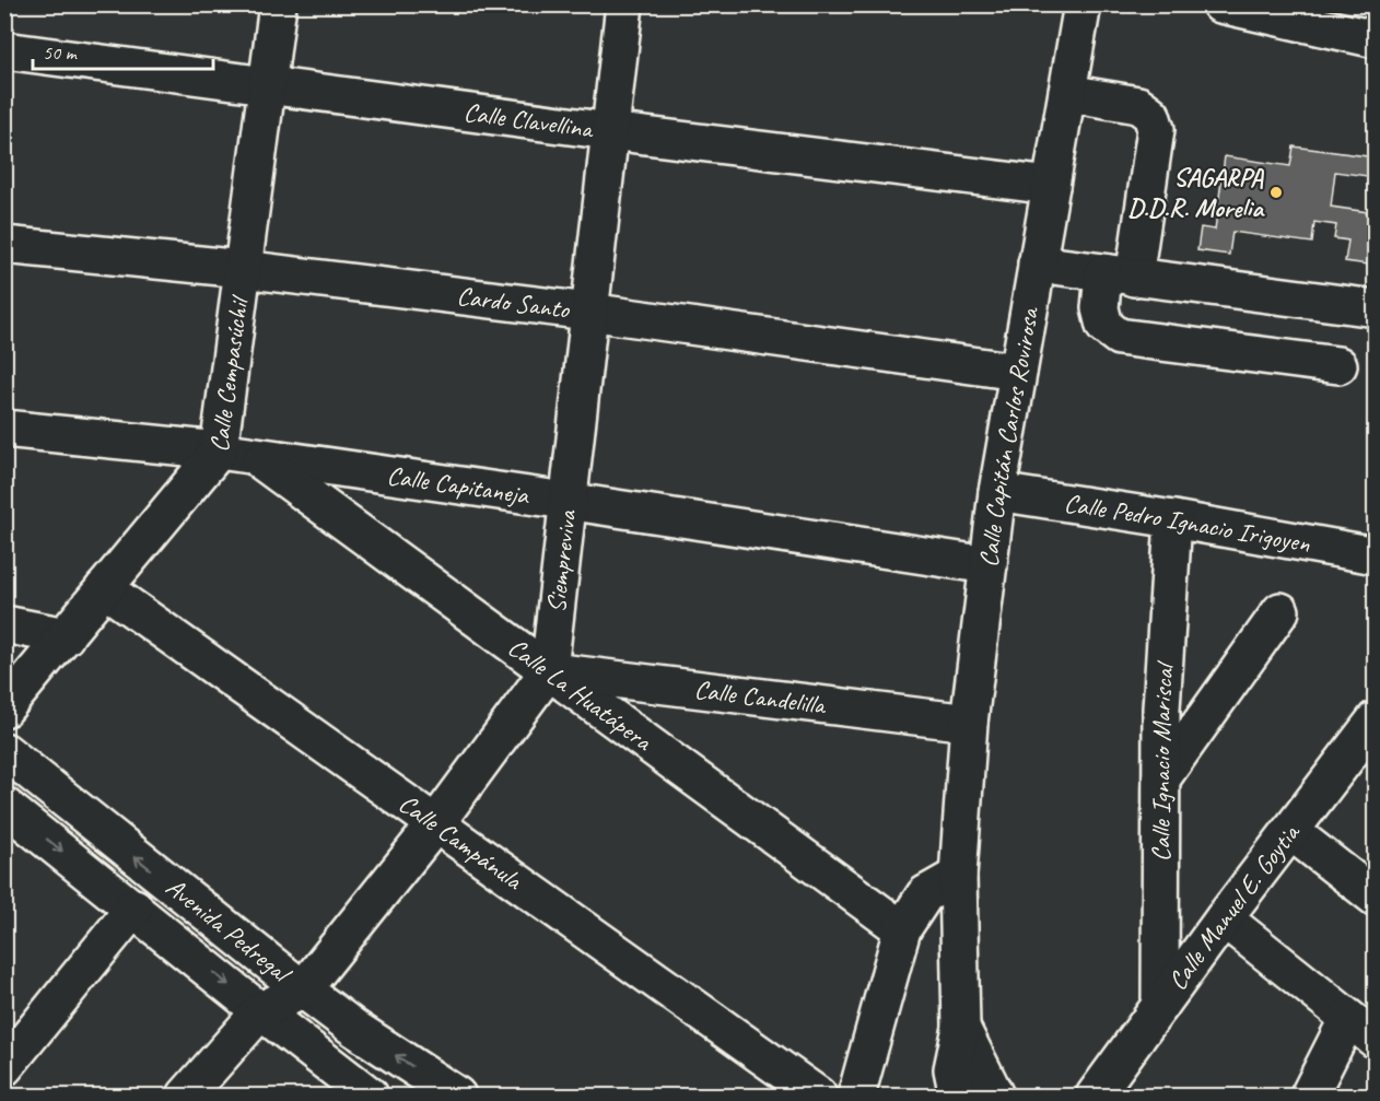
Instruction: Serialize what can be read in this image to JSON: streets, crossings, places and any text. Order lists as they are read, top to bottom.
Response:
{
  "streets": {
    "street": [
      "Calle Clavellina",
      "Cardo Santo",
      "Calle Cempasúchil",
      "Calle Capitán Carlos Rovirosa",
      "Calle Capitaneja",
      "Calle Pedro Ignacio Irigoyen",
      "Siempreviva",
      "Calle La Huatápera",
      "Calle Candelilla",
      "Calle Ignacio Mariscal",
      "Calle Campánula",
      "Calle Manuel E. Goytia",
      "Avenida Pedregal"
    ]
  },
  "crossings": [
    ["Calle Clavellina", "Calle Cempasúchil"],
    ["Calle Clavellina", "Calle Capitán Carlos Rovirosa"],
    ["Calle Clavellina", "Siempreviva"],
    ["Cardo Santo", "Calle Cempasúchil"],
    ["Cardo Santo", "Calle Capitán Carlos Rovirosa"],
    ["Cardo Santo", "Siempreviva"],
    ["Calle Cempasúchil", "Calle Capitaneja"],
    ["Calle Cempasúchil", "Calle Campánula"],
    ["Calle Capitán Carlos Rovirosa", "Calle Capitaneja"],
    ["Calle Capitán Carlos Rovirosa", "Calle Pedro Ignacio Irigoyen"],
    ["Calle Capitán Carlos Rovirosa", "Calle Candelilla"],
    ["Calle Capitaneja", "Siempreviva"],
    ["Calle Capitaneja", "Calle La Huatápera"],
    ["Calle Pedro Ignacio Irigoyen", "Calle Ignacio Mariscal"],
    ["Siempreviva", "Calle La Huatápera"],
    ["Siempreviva", "Calle Candelilla"],
    ["Calle La Huatápera", "Calle Candelilla"],
    ["Calle Ignacio Mariscal", "Calle Manuel E. Goytia"]
  ],
  "places": ["SAGARPA D.D.R. Morelia"],
  "scale_bar": "50 m"
}
